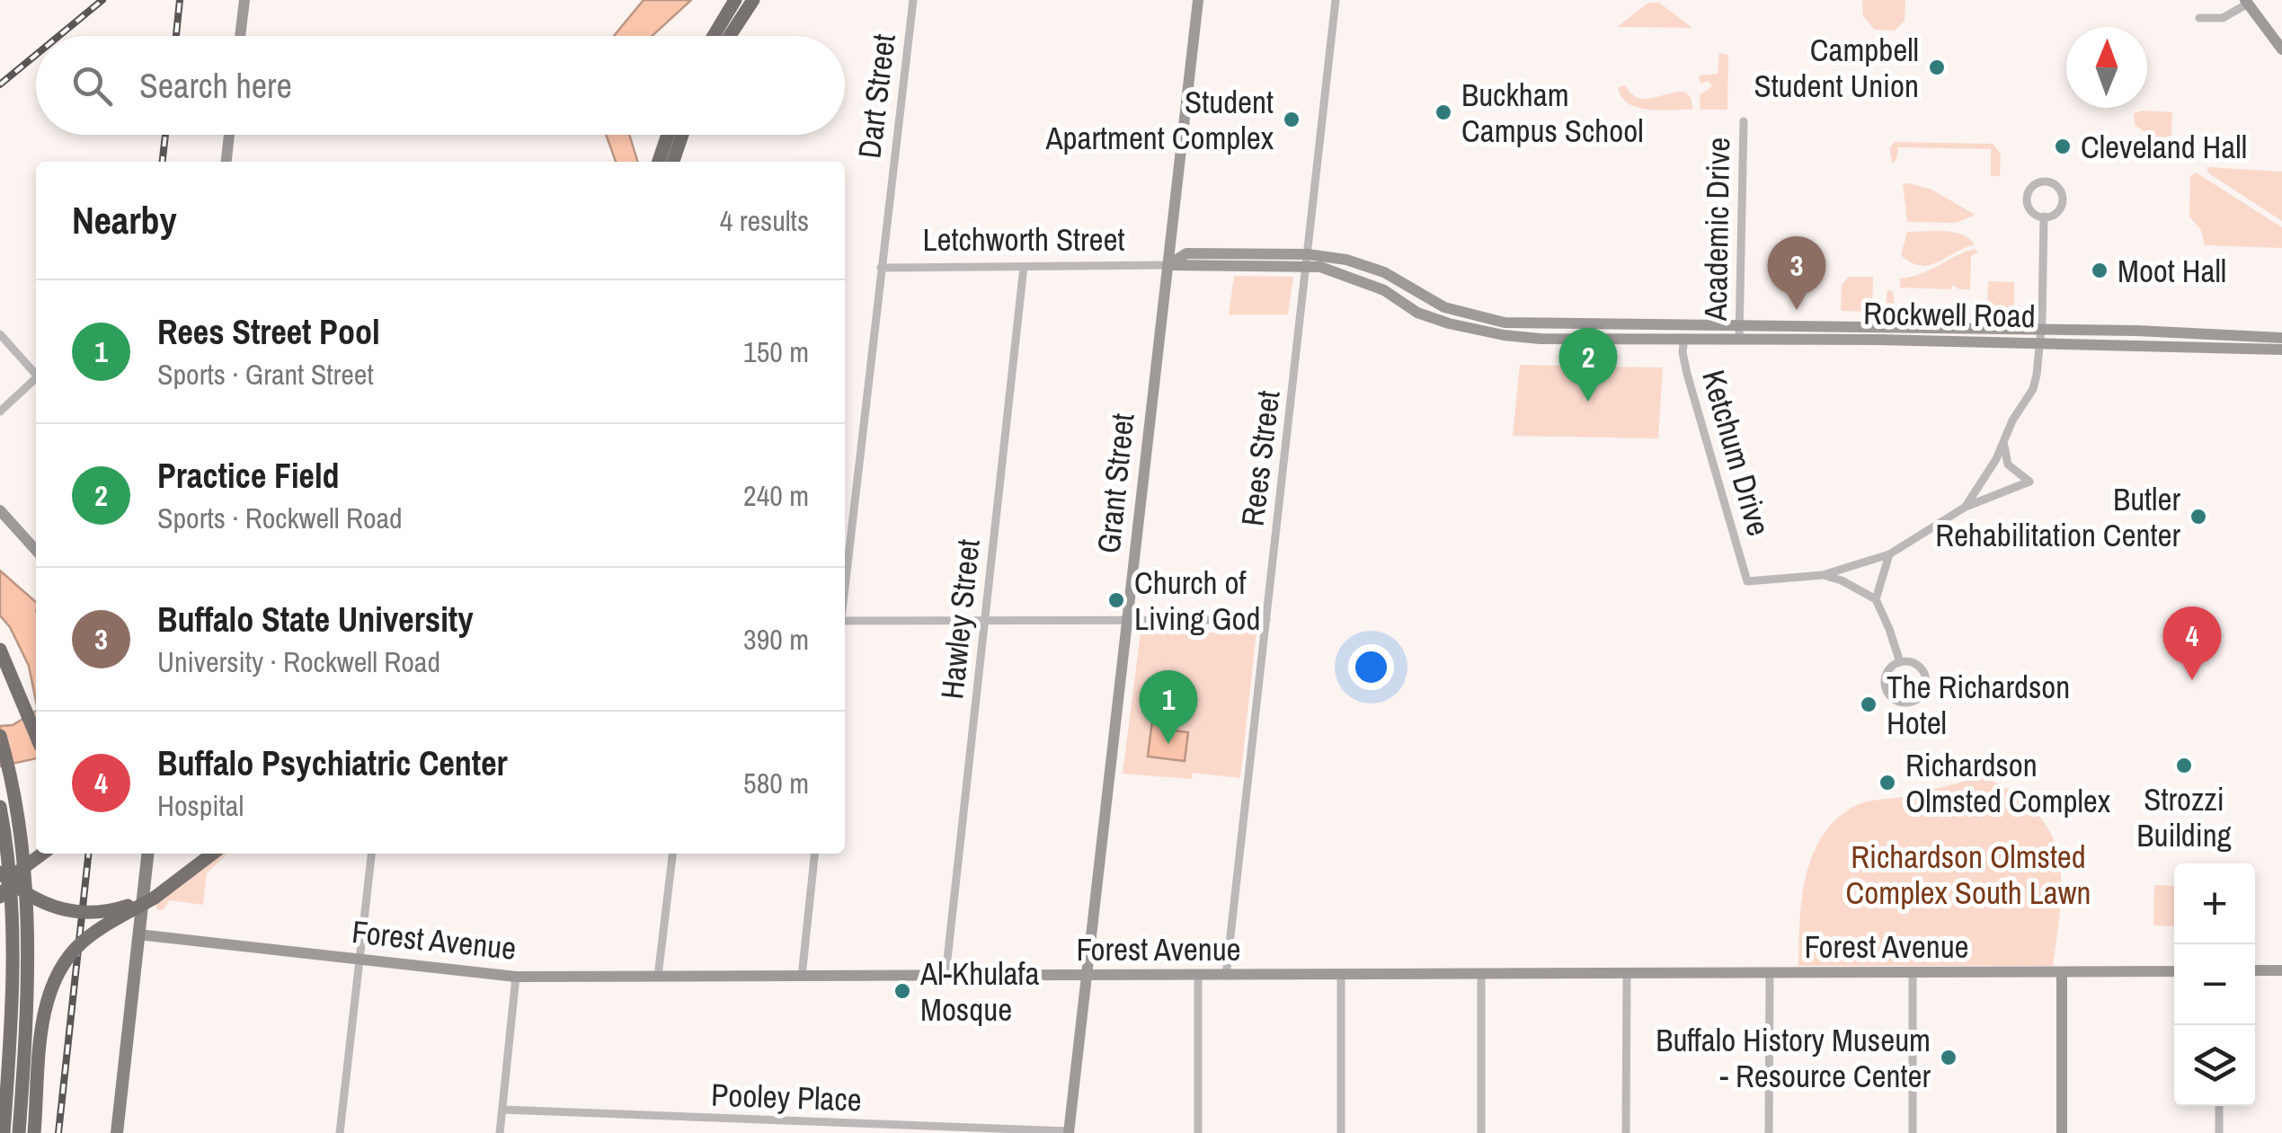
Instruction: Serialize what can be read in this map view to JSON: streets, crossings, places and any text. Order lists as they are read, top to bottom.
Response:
{
  "streets": {
    "street": [
      "Dart Street",
      "Academic Drive",
      "Letchworth Street",
      "Rockwell Road",
      "Ketchum Drive",
      "Rees Street",
      "Grant Street",
      "Hawley Street",
      "Forest Avenue",
      "Pooley Place"
    ]
  },
  "crossings": [
    ["Dart Street", "Letchworth Street"],
    ["Academic Drive", "Rockwell Road"],
    ["Letchworth Street", "Rockwell Road"],
    ["Letchworth Street", "Rees Street"],
    ["Letchworth Street", "Grant Street"],
    ["Letchworth Street", "Hawley Street"],
    ["Rockwell Road", "Ketchum Drive"],
    ["Rockwell Road", "Rees Street"],
    ["Rees Street", "Forest Avenue"],
    ["Grant Street", "Forest Avenue"],
    ["Grant Street", "Pooley Place"],
    ["Hawley Street", "Forest Avenue"]
  ],
  "parks": ["Richardson Olmsted Complex South Lawn"],
  "places": [
    "Campbell Student Union",
    "Buckham Campus School",
    "Student Apartment Complex",
    "Cleveland Hall",
    "Moot Hall",
    "Butler Rehabilitation Center",
    "Church of Living God",
    "The Richardson Hotel",
    "Strozzi Building",
    "Richardson Olmsted Complex",
    "Al-Khulafa Mosque",
    "Buffalo History Museum - Resource Center"
  ],
  "north": "top",
  "page": {
    "search": "Search here",
    "heading": ["Nearby", "4 results"],
    "pins": [
      "3",
      "2",
      "4",
      "1"
    ],
    "list": [
      {
        "mark": "1",
        "name": "Rees Street Pool",
        "note": "Sports · Grant Street",
        "value": "150 m"
      },
      {
        "mark": "2",
        "name": "Practice Field",
        "note": "Sports · Rockwell Road",
        "value": "240 m"
      },
      {
        "mark": "3",
        "name": "Buffalo State University",
        "note": "University · Rockwell Road",
        "value": "390 m"
      },
      {
        "mark": "4",
        "name": "Buffalo Psychiatric Center",
        "note": "Hospital",
        "value": "580 m"
      }
    ],
    "map_buttons": ["+", "−"]
  }
}
